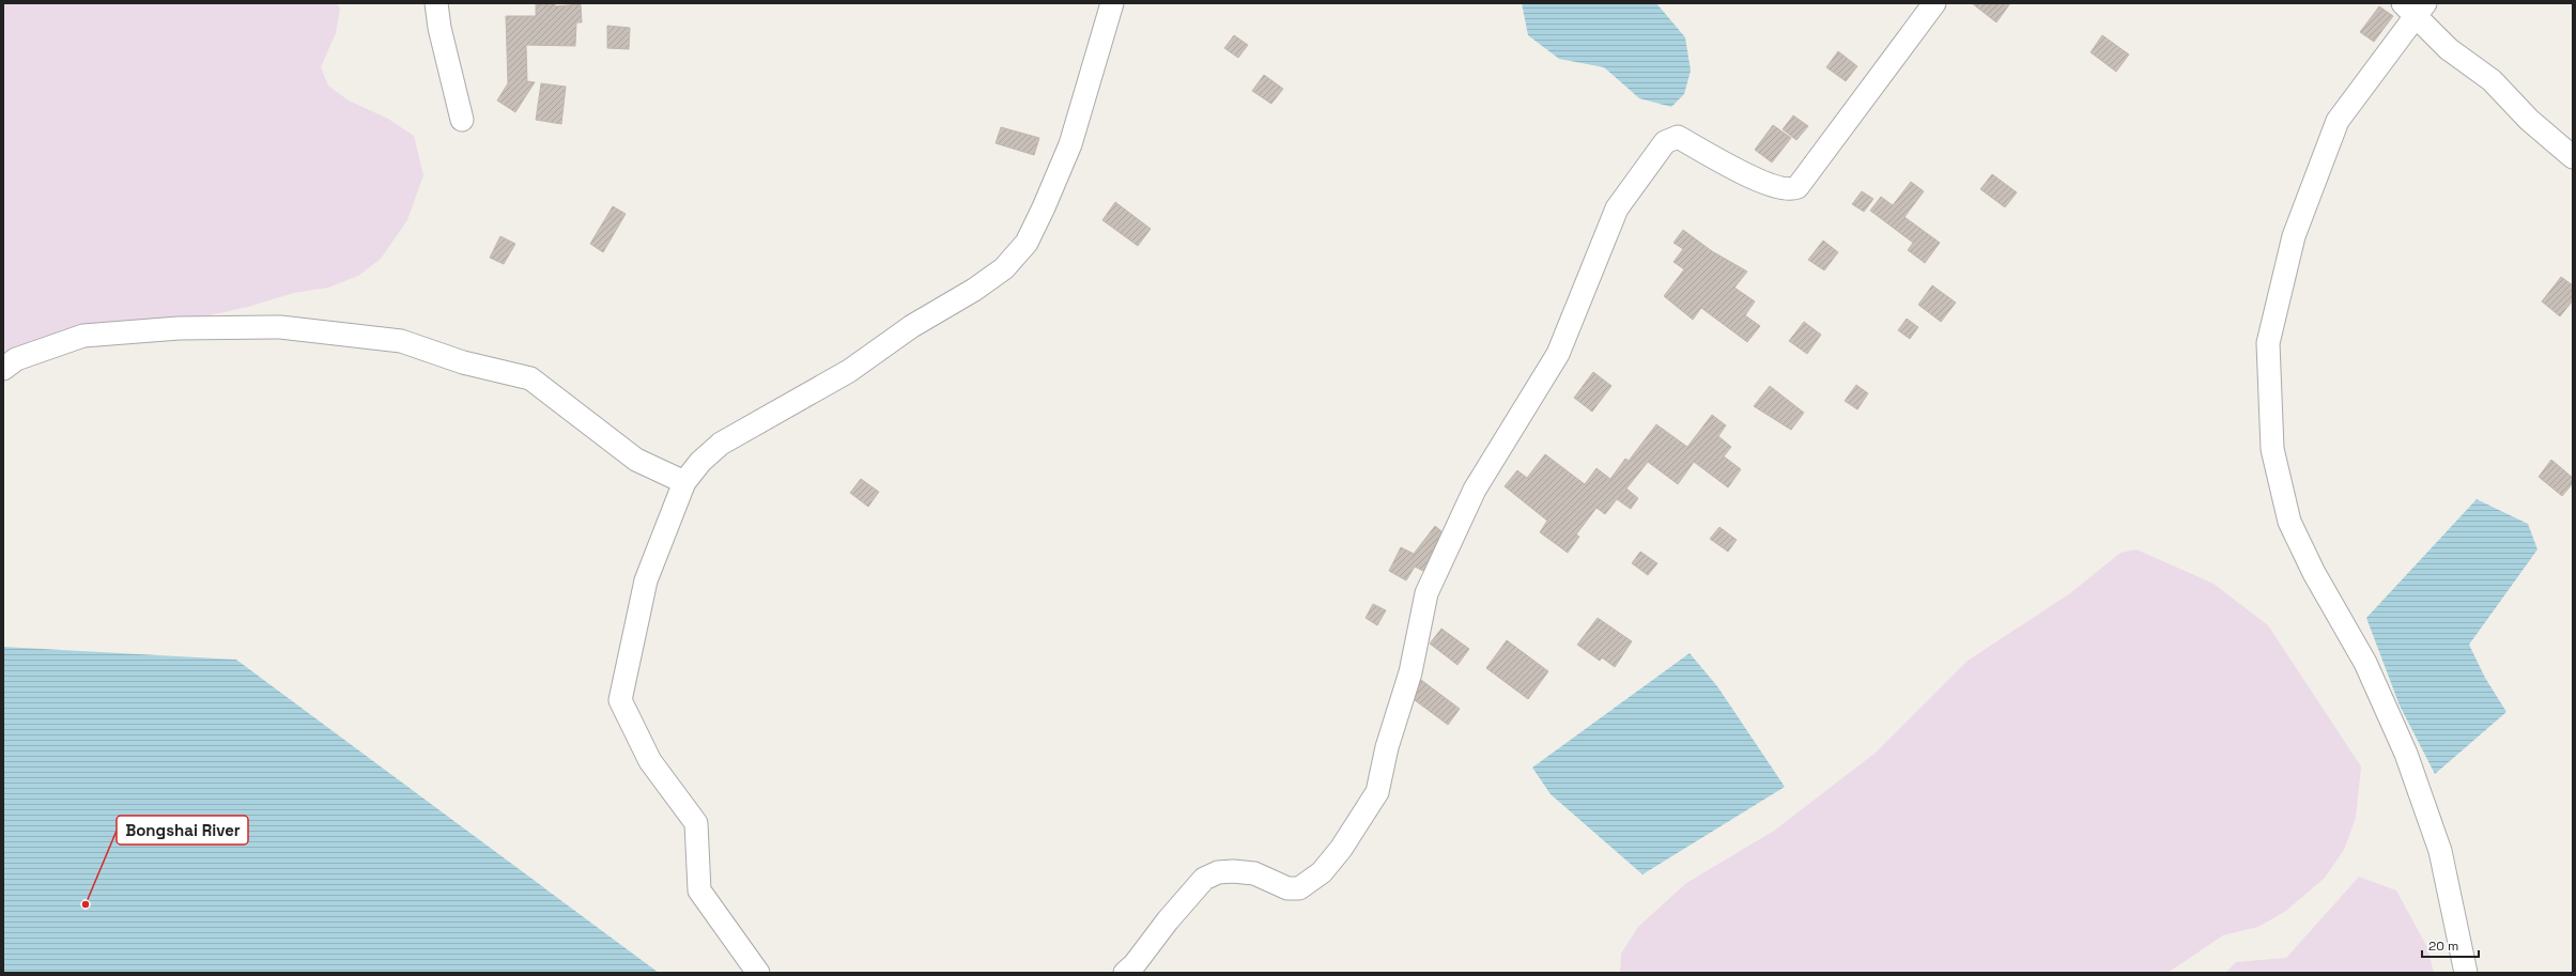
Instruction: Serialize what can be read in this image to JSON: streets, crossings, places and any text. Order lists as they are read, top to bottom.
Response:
{
  "places": ["Bongshai River"],
  "scale_bar": "20 m"
}
